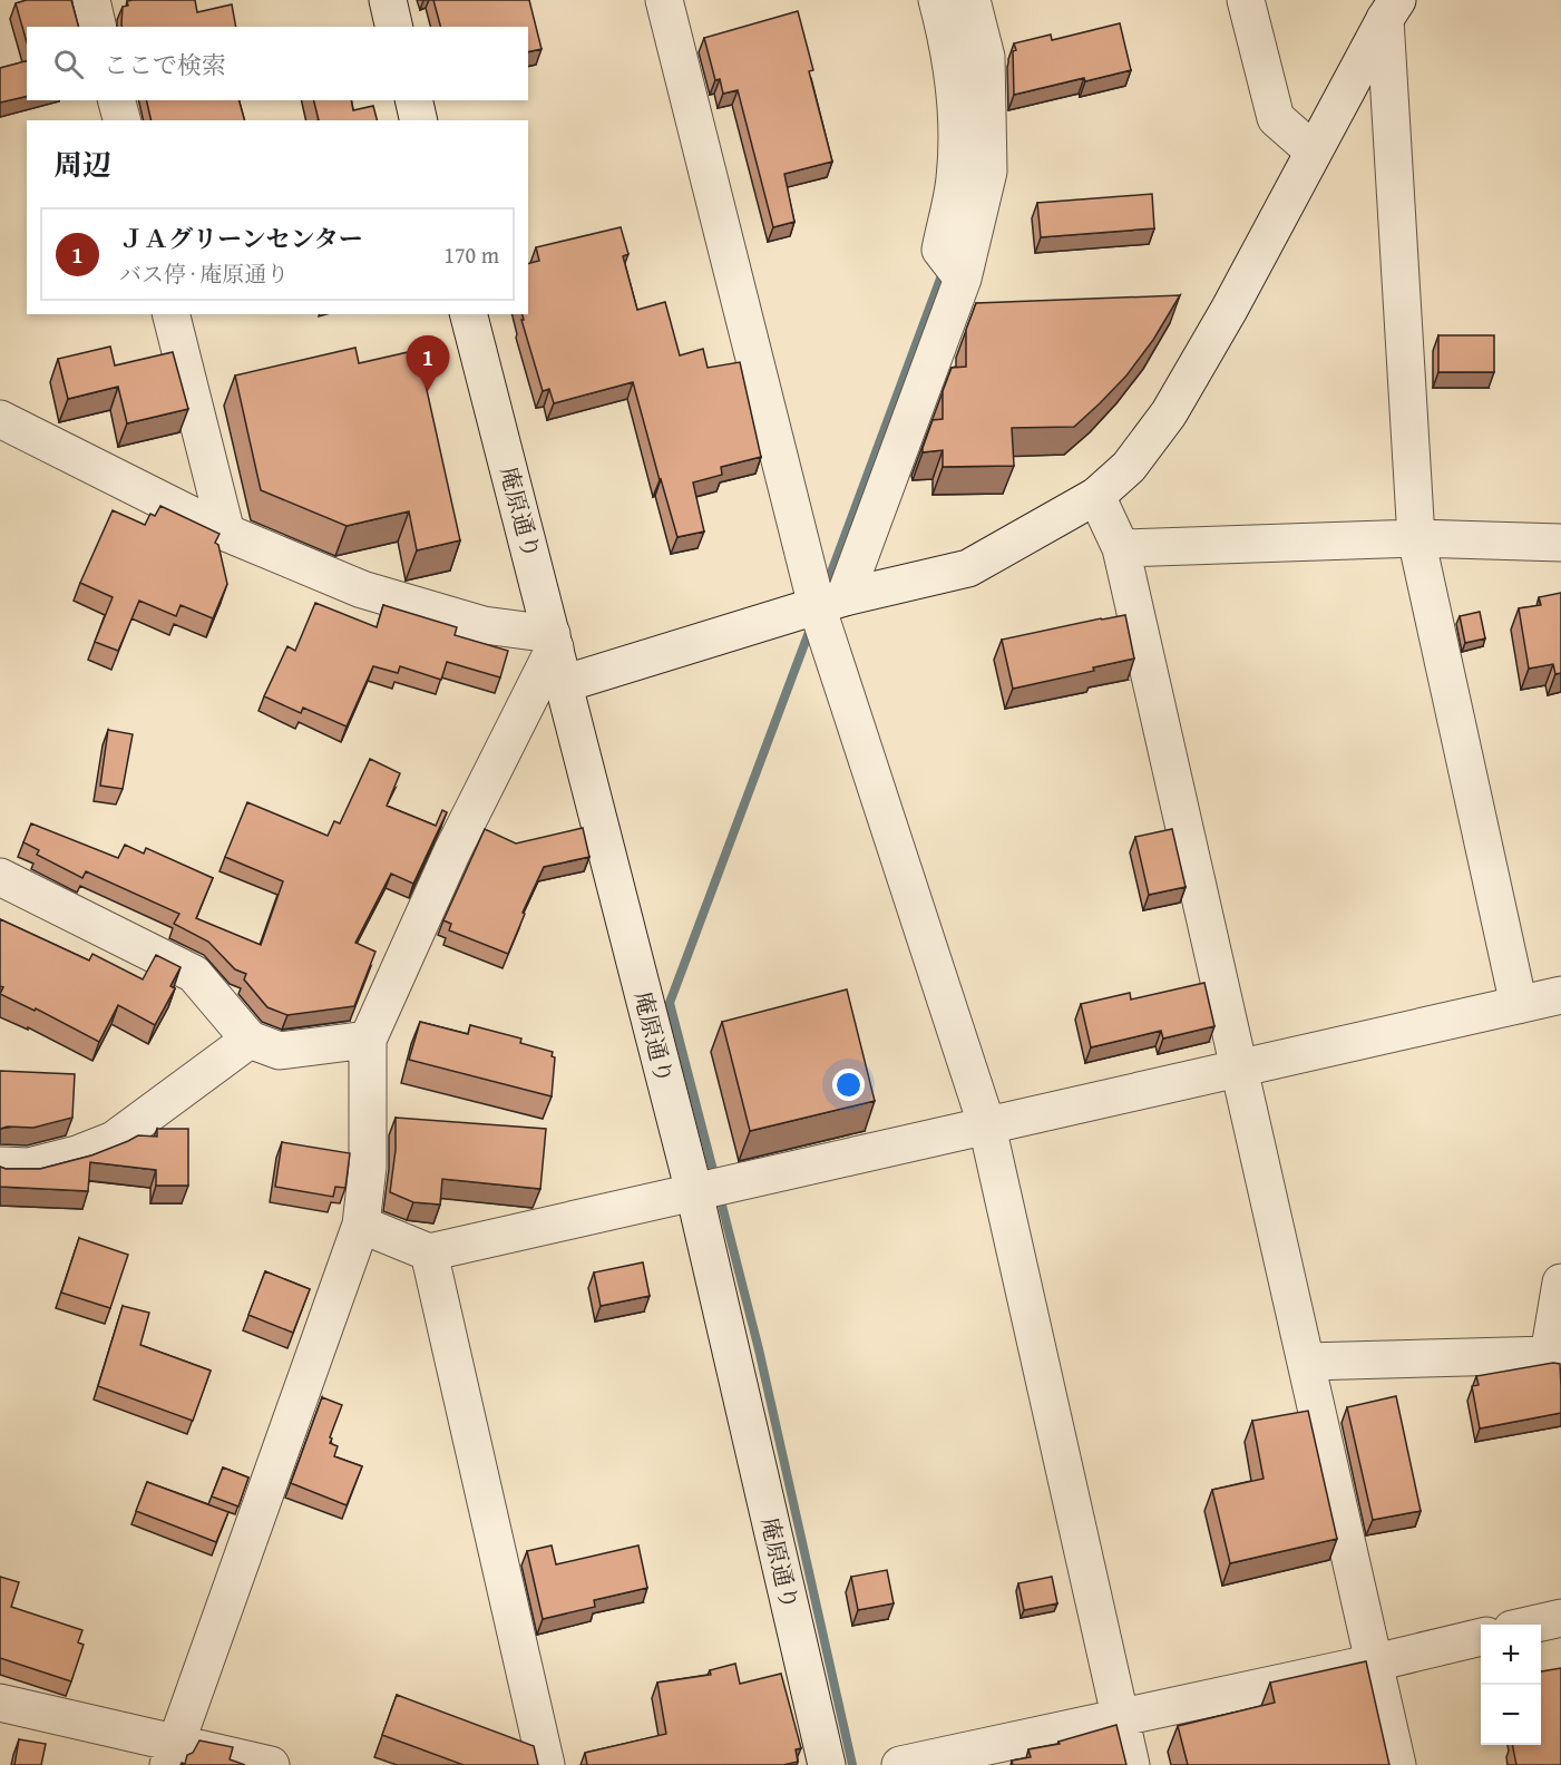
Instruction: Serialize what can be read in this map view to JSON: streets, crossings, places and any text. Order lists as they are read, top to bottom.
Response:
{
  "streets": {
    "street": ["庵原通り"]
  },
  "page": {
    "search": "ここで検索",
    "heading": "周辺",
    "list": [
      {
        "mark": "1",
        "name": "ＪＡグリーンセンター",
        "note": "バス停 · 庵原通り",
        "value": "170 m"
      }
    ],
    "pins": "1",
    "map_buttons": ["+", "−"]
  }
}
